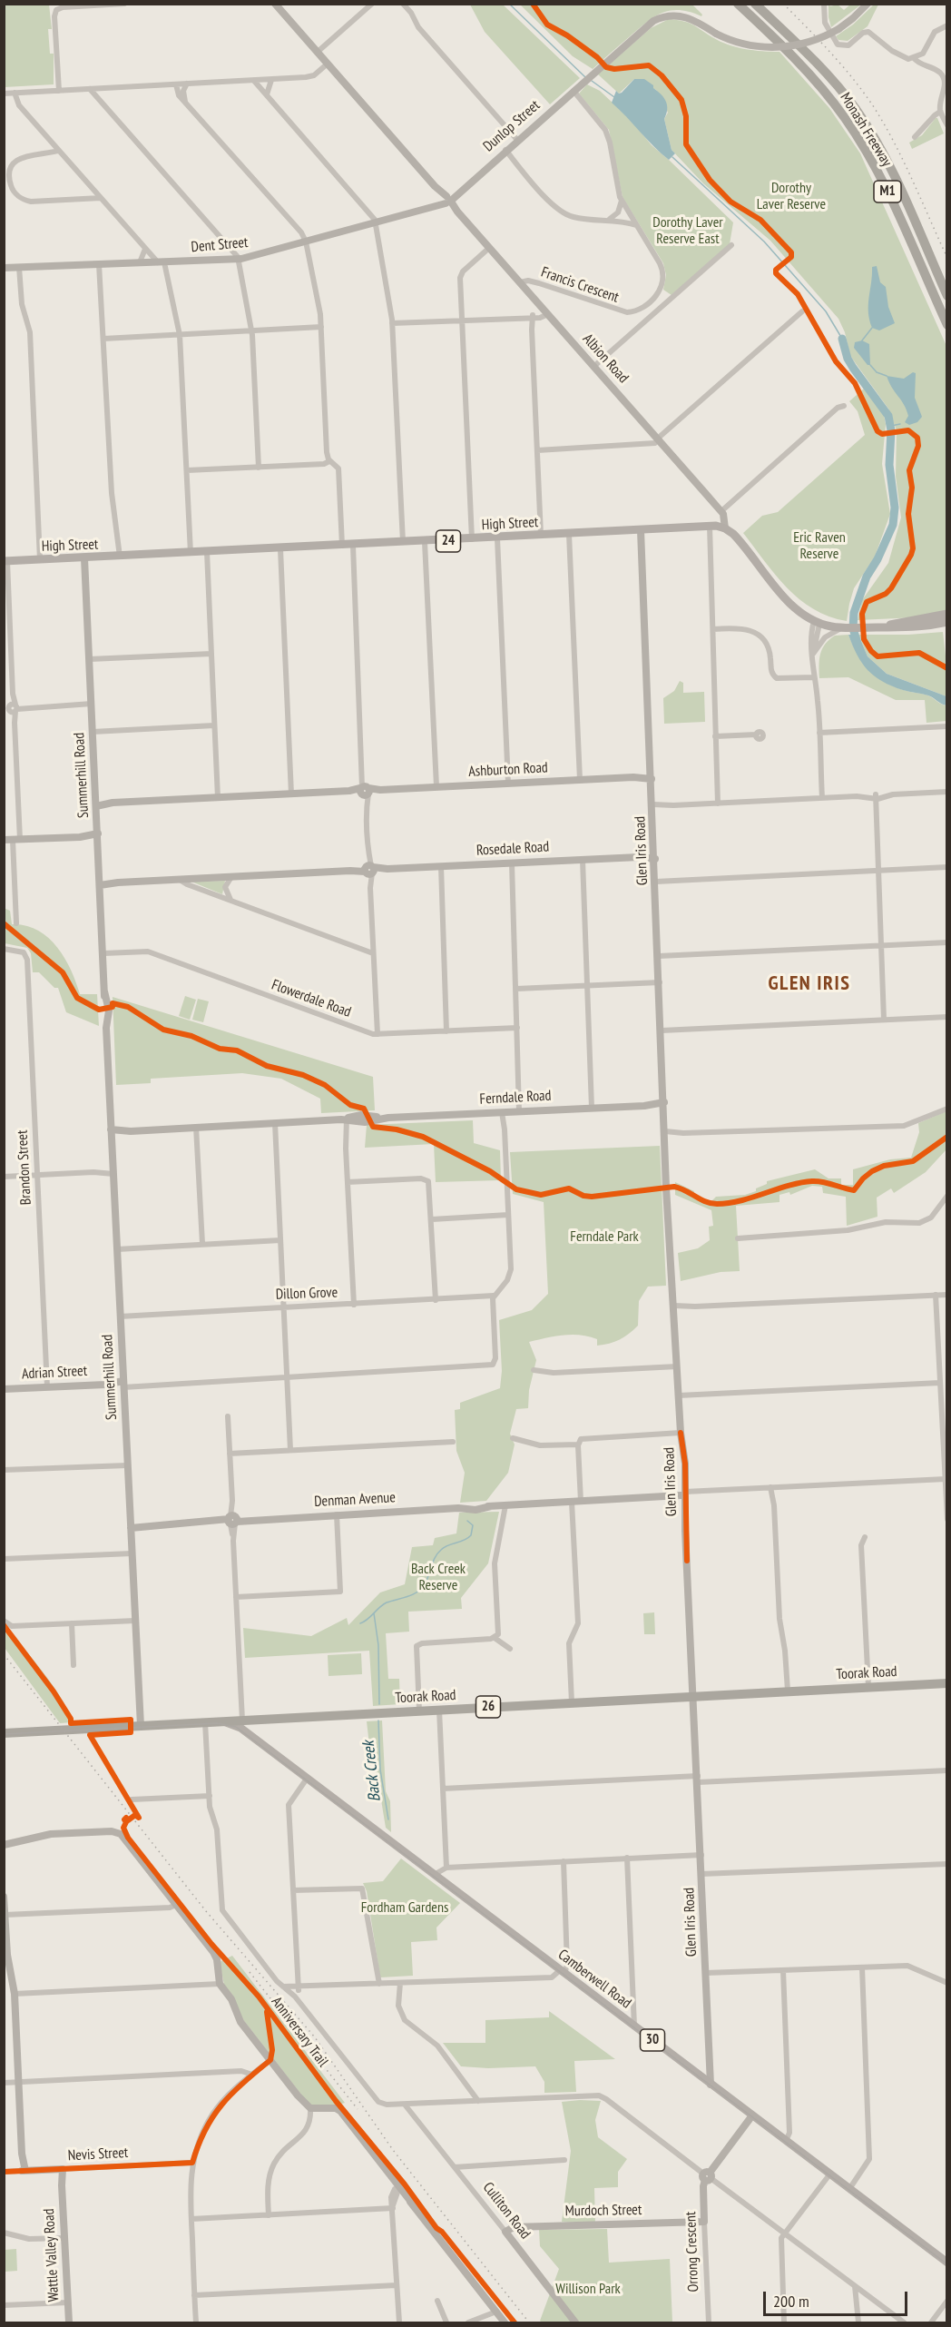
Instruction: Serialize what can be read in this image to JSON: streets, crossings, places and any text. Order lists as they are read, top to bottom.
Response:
{
  "streets": {
    "highway": [
      "Monash Freeway",
      "M1",
      "Toorak Road",
      "26"
    ],
    "main road": [
      "High Street",
      "24",
      "Camberwell Road",
      "30"
    ],
    "street": [
      "Dunlop Street",
      "Dent Street",
      "Francis Crescent",
      "Albion Road",
      "Ashburton Road",
      "Summerhill Road",
      "Rosedale Road",
      "Glen Iris Road",
      "Flowerdale Road",
      "Ferndale Road",
      "Brandon Street",
      "Dillon Grove",
      "Adrian Street",
      "Denman Avenue",
      "Nevis Street",
      "Culliton Road",
      "Murdoch Street",
      "Orrong Crescent",
      "Wattle Valley Road"
    ],
    "cycle path": ["Anniversary Trail"]
  },
  "crossings": [
    ["Dunlop Street", "Dent Street"],
    ["Dunlop Street", "Francis Crescent"],
    ["Dunlop Street", "Albion Road"],
    ["Dent Street", "Albion Road"],
    ["Francis Crescent", "Albion Road"],
    ["Albion Road", "High Street"],
    ["High Street", "Summerhill Road"],
    ["High Street", "Glen Iris Road"],
    ["Ashburton Road", "Summerhill Road"],
    ["Ashburton Road", "Glen Iris Road"],
    ["Summerhill Road", "Rosedale Road"],
    ["Summerhill Road", "Flowerdale Road"],
    ["Summerhill Road", "Ferndale Road"],
    ["Summerhill Road", "Dillon Grove"],
    ["Summerhill Road", "Adrian Street"],
    ["Summerhill Road", "Denman Avenue"],
    ["Summerhill Road", "Toorak Road"],
    ["Rosedale Road", "Glen Iris Road"],
    ["Glen Iris Road", "Ferndale Road"],
    ["Glen Iris Road", "Denman Avenue"],
    ["Glen Iris Road", "Toorak Road"],
    ["Glen Iris Road", "Camberwell Road"],
    ["Brandon Street", "Adrian Street"],
    ["Toorak Road", "Camberwell Road"],
    ["Nevis Street", "Wattle Valley Road"],
    ["Culliton Road", "Murdoch Street"],
    ["Murdoch Street", "Orrong Crescent"]
  ],
  "districts": ["GLEN IRIS"],
  "water": ["Back Creek"],
  "parks": [
    "Dorothy Laver Reserve",
    "Dorothy Laver Reserve East",
    "Eric Raven Reserve",
    "Ferndale Park",
    "Back Creek Reserve",
    "Fordham Gardens",
    "Willison Park"
  ],
  "scale_bar": "200 m"
}
